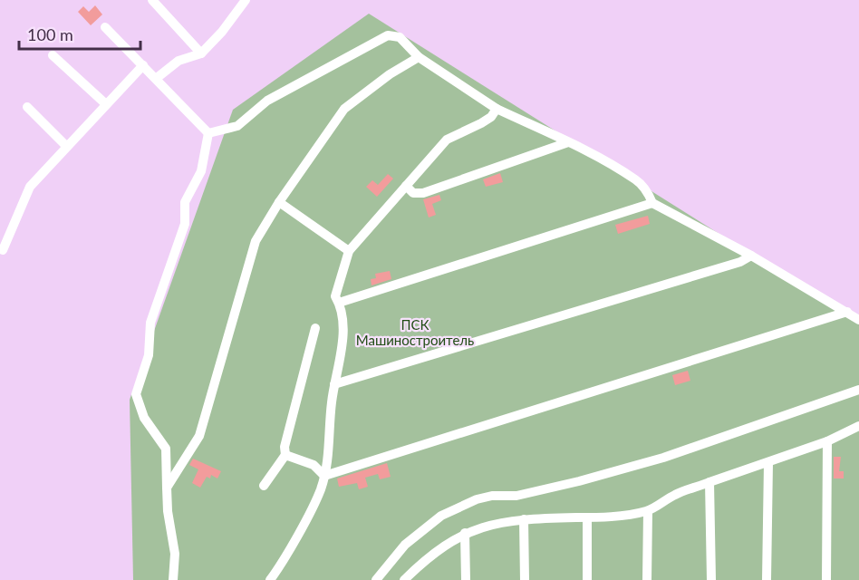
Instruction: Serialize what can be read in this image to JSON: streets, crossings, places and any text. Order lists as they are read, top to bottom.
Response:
{
  "parks": ["ПСК Машиностроитель"],
  "scale_bar": "100 m"
}
